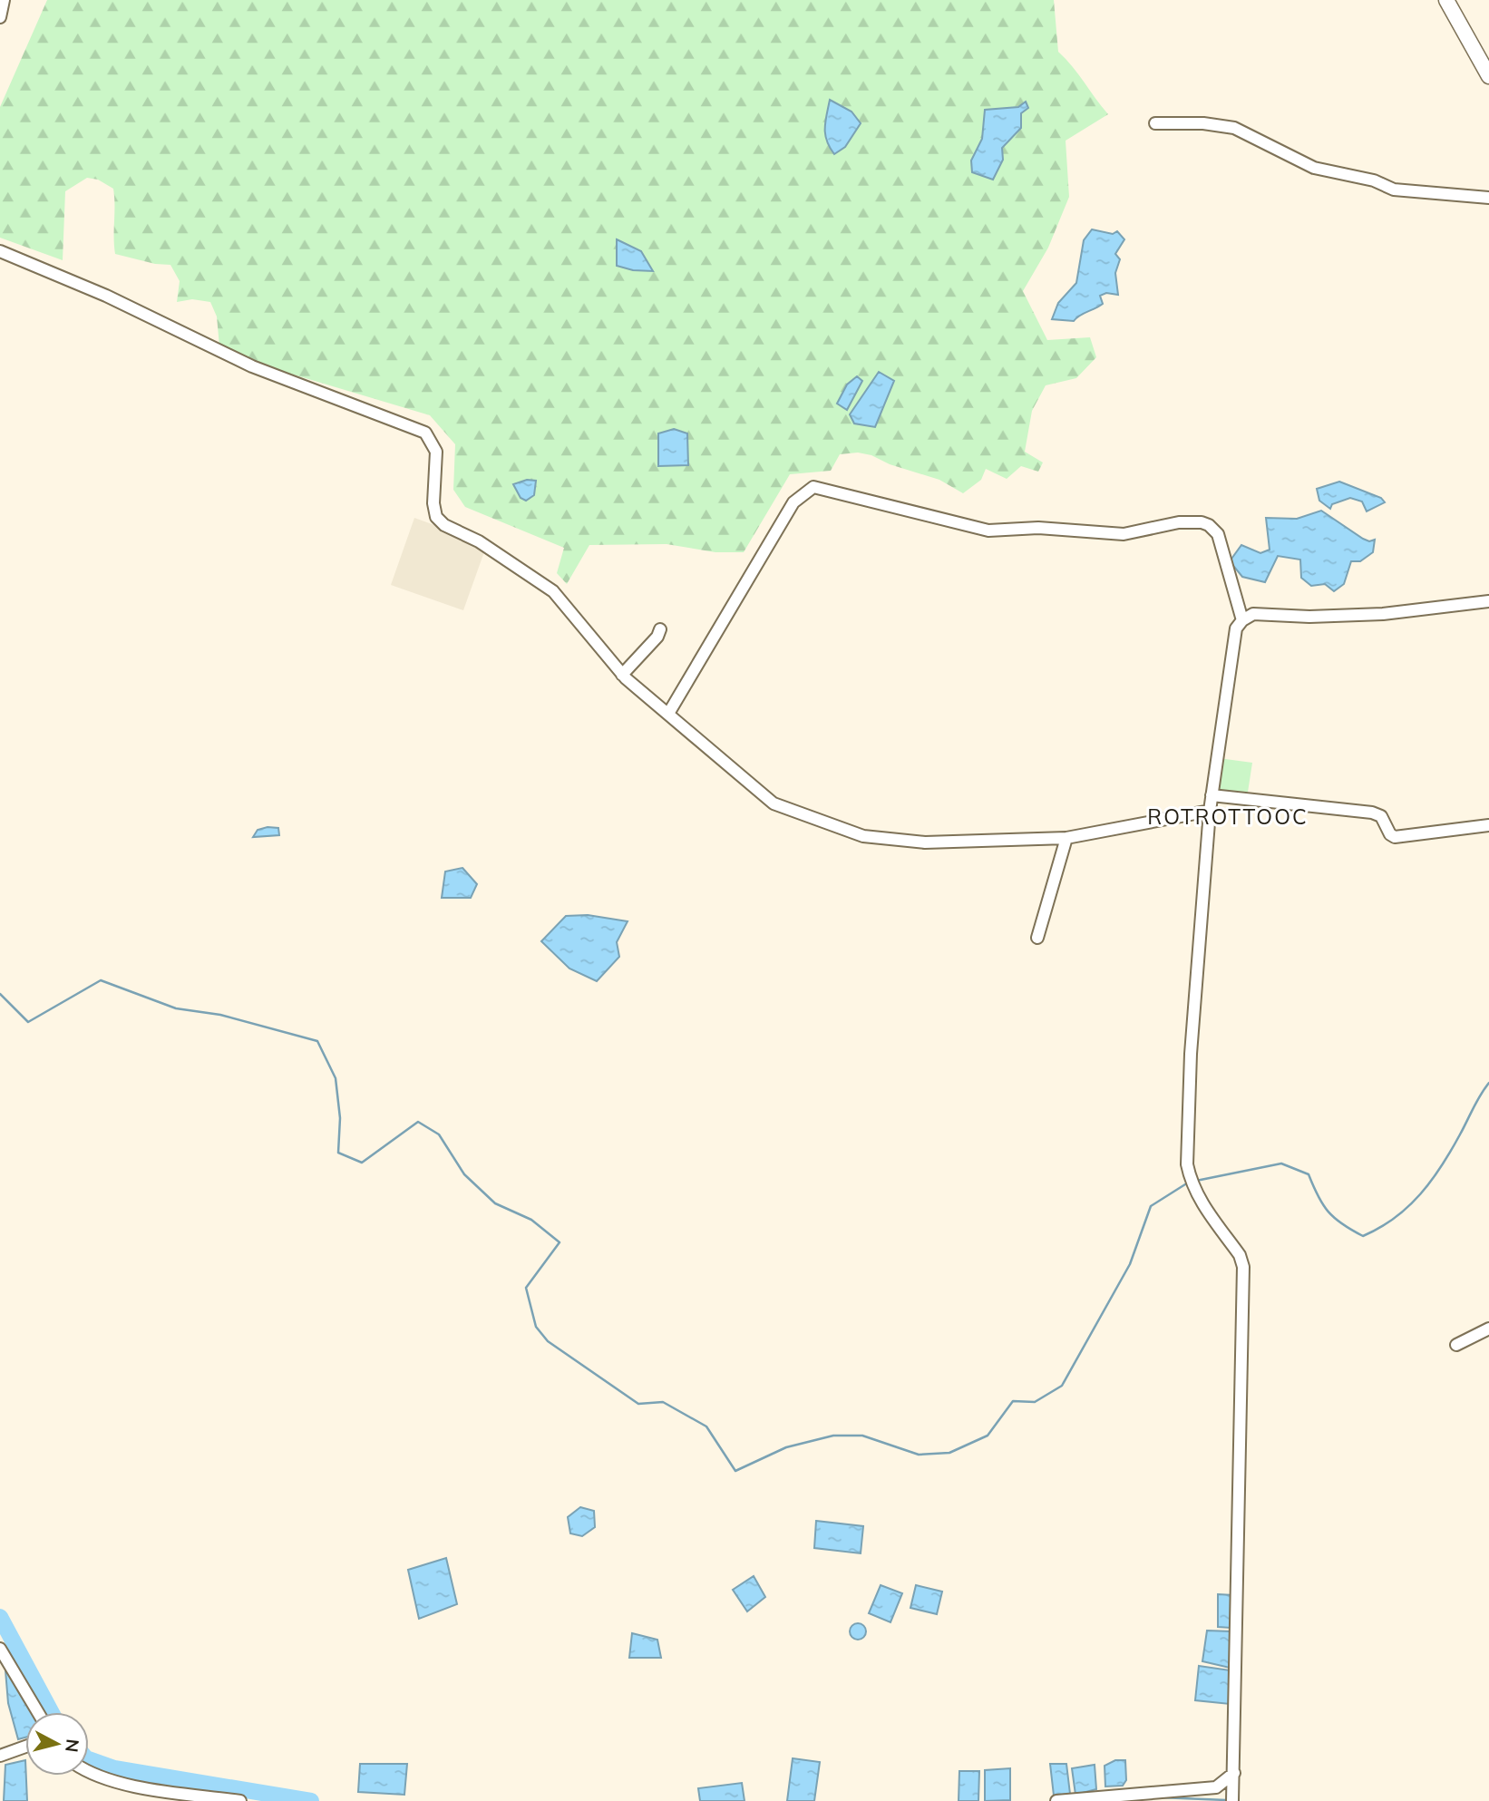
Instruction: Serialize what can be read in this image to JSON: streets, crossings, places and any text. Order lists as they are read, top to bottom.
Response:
{
  "districts": ["ROTROTTOOC"],
  "north": "right"
}
